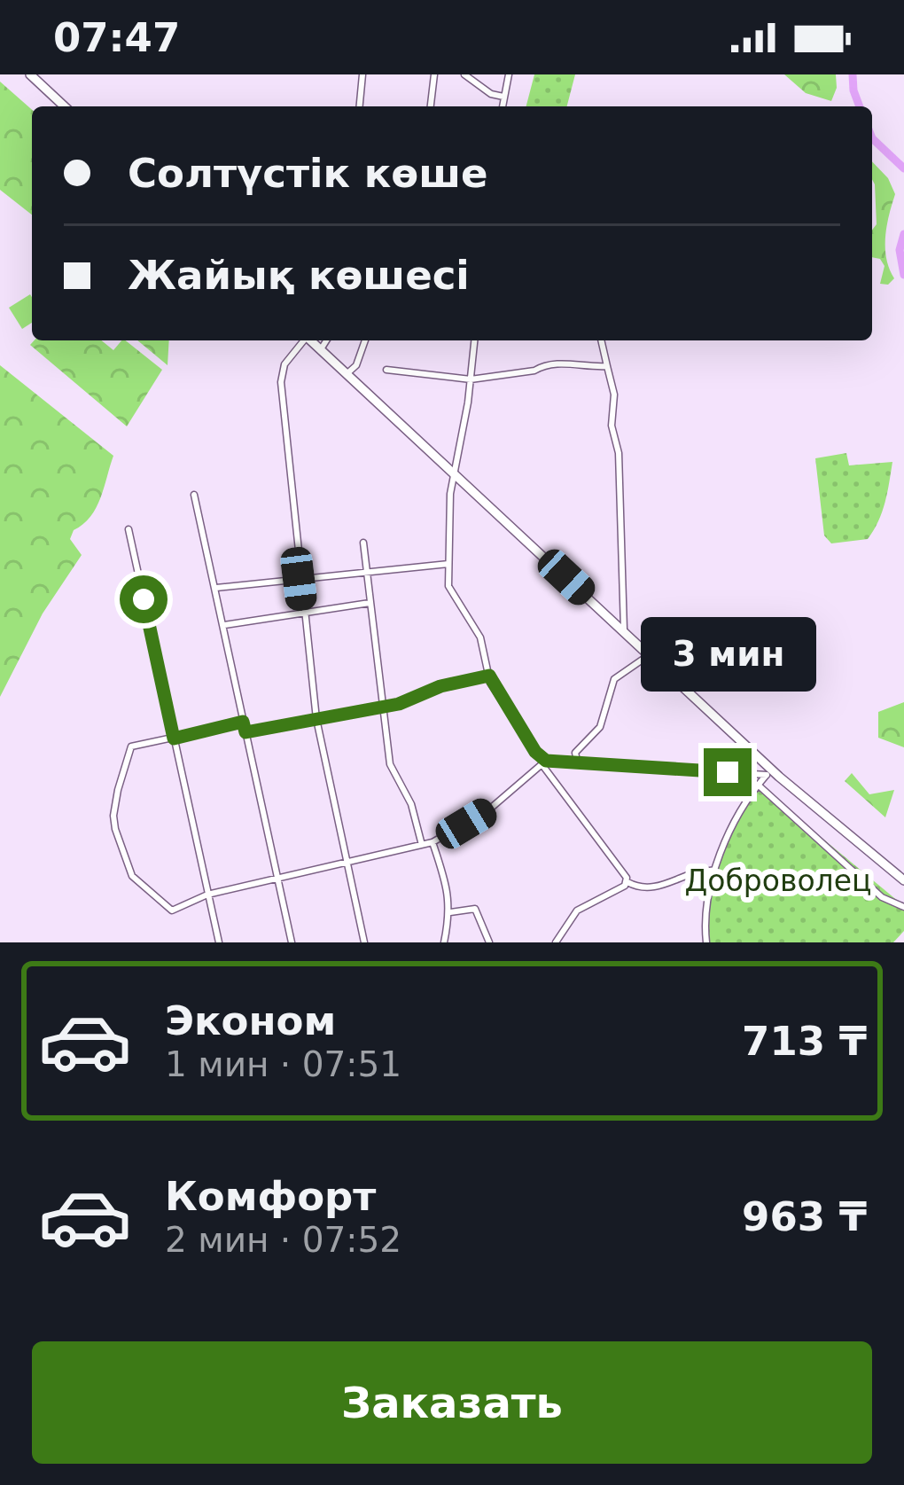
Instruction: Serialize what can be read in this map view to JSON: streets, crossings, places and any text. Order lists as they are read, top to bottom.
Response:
{
  "parks": ["Доброволец"],
  "page": {
    "status": "07:47",
    "banner": ["Солтүстік көше", "Жайық көшесі"],
    "bubble": "3 мин",
    "list": [
      {
        "name": "Эконом",
        "note": "1 мин · 07:51",
        "value": "713 ₸"
      },
      {
        "name": "Комфорт",
        "note": "2 мин · 07:52",
        "value": "963 ₸"
      }
    ],
    "buttons": "Заказать"
  }
}
